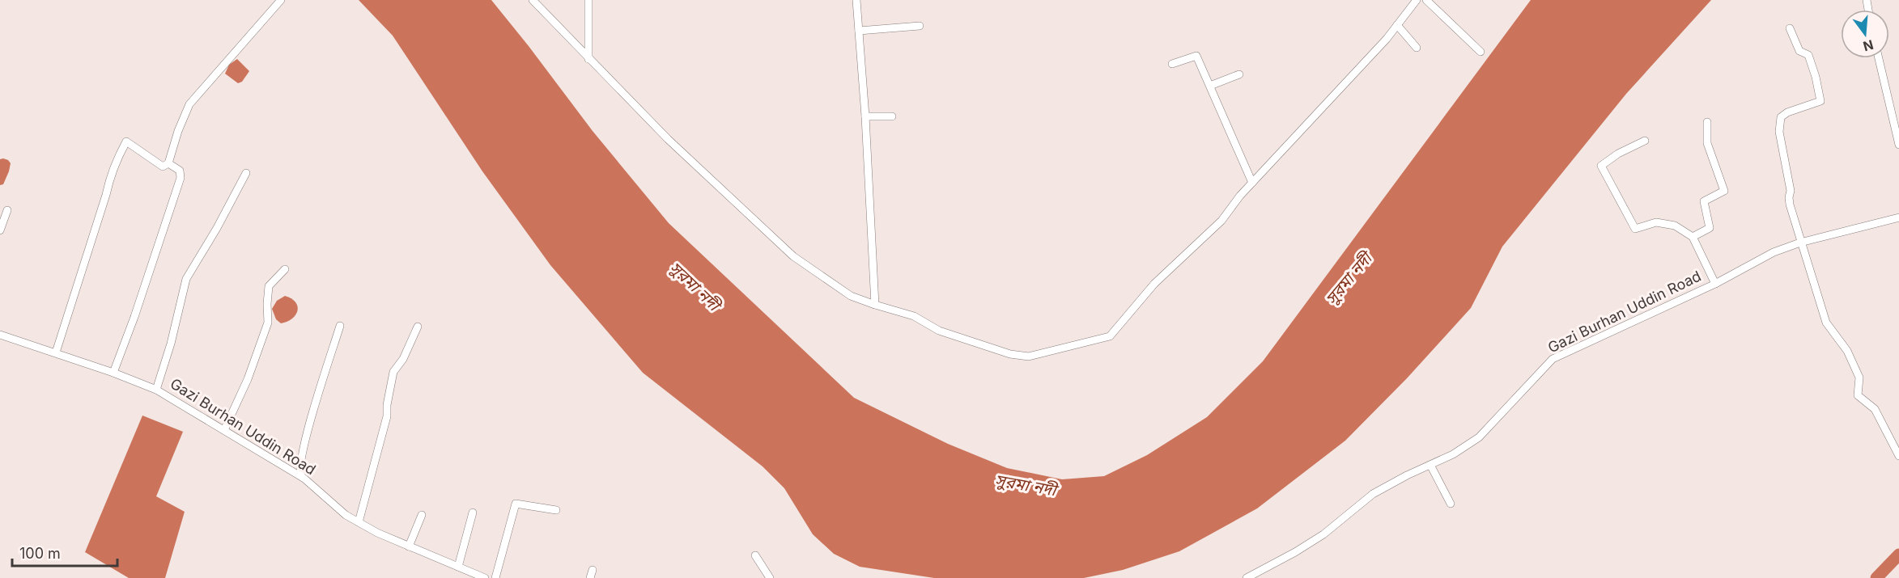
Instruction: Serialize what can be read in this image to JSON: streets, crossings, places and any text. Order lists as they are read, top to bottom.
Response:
{
  "streets": {
    "street": ["Gazi Burhan Uddin Road"]
  },
  "water": ["সুরমা নদী"],
  "scale_bar": "100 m",
  "north": "bottom"
}
